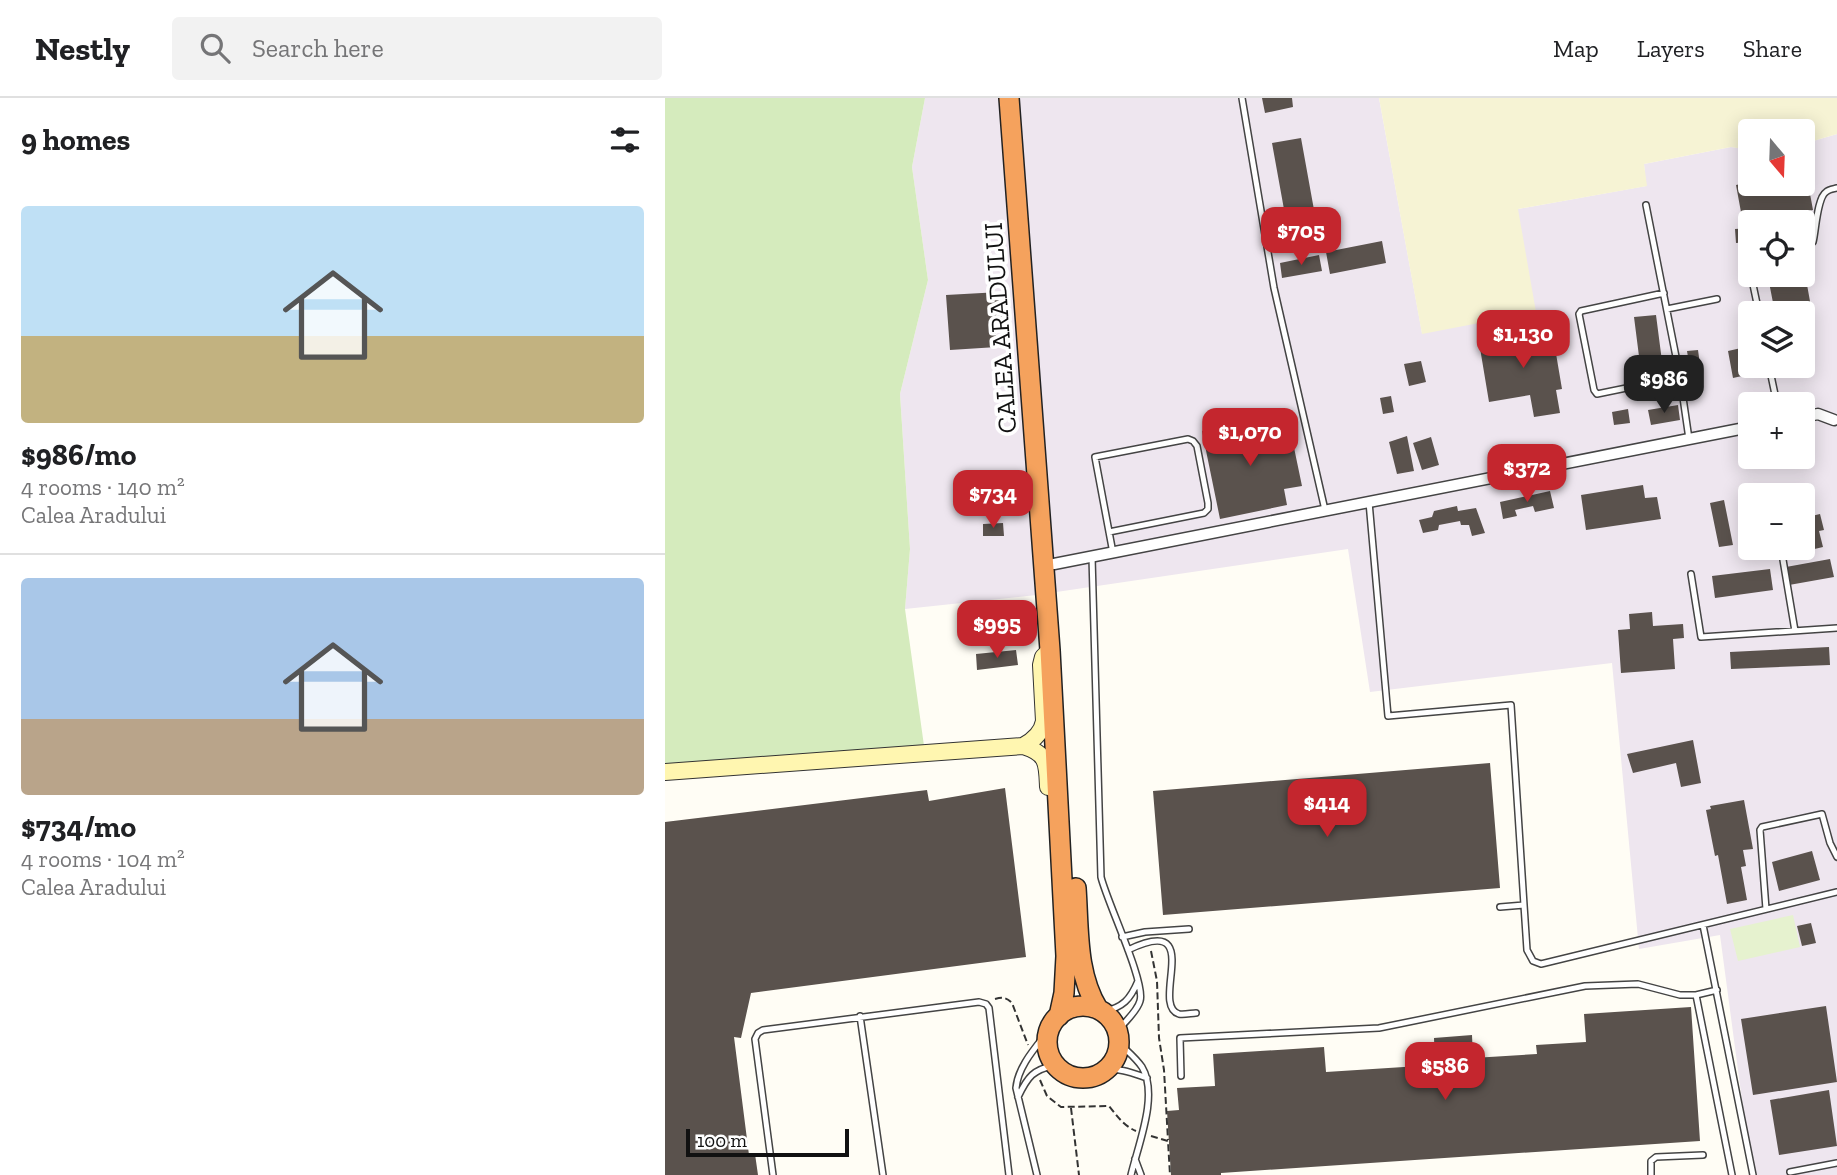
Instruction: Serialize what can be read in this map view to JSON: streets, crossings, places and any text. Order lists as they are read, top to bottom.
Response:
{
  "streets": {
    "highway": ["CALEA ARADULUI"]
  },
  "scale_bar": "100 m",
  "north": "bottom",
  "page": {
    "header": "Nestly",
    "search": "Search here",
    "nav": ["Map", "Layers", "Share"],
    "heading": "9 homes",
    "map_buttons": ["+", "−"],
    "list": [
      {
        "name": "$986/mo",
        "note": "4 rooms · 140 m² · Calea Aradului"
      },
      {
        "name": "$734/mo",
        "note": "4 rooms · 104 m² · Calea Aradului"
      }
    ],
    "price": [
      "$705",
      "$1,130",
      "$986",
      "$1,070",
      "$372",
      "$734",
      "$995",
      "$414",
      "$586"
    ],
    "scale": "100 m"
  }
}
